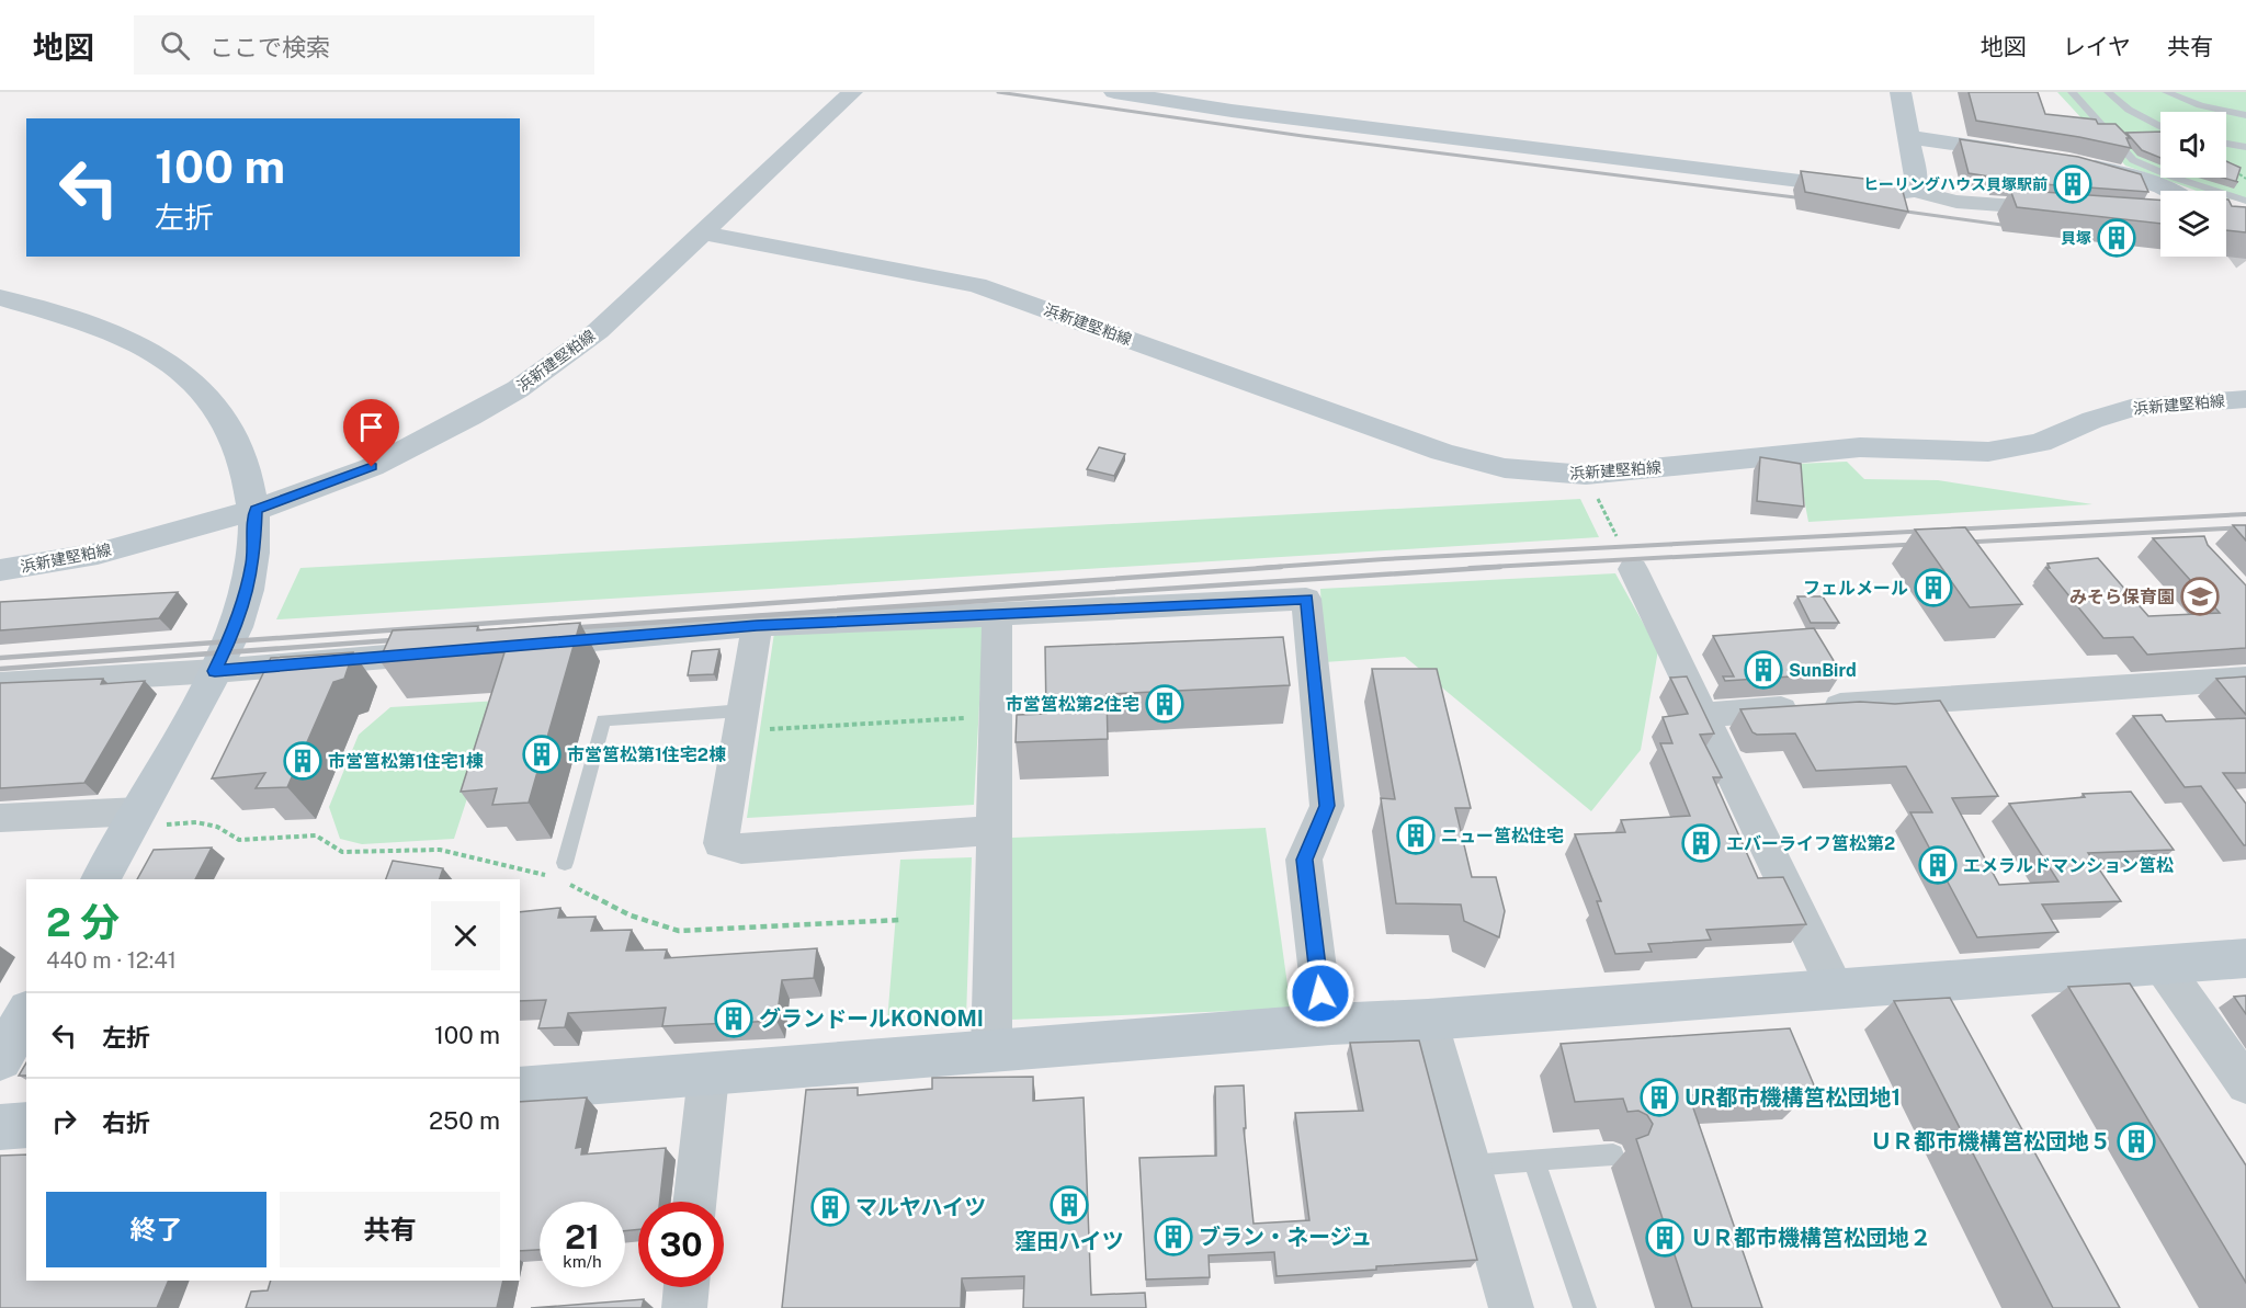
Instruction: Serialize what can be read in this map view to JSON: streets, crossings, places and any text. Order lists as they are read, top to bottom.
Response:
{
  "streets": {
    "street": ["浜新建堅粕線"]
  },
  "places": {
    "building": [
      "ヒーリングハウス貝塚駅前",
      "貝塚",
      "フェルメール",
      "SunBird",
      "市営筥松第2住宅",
      "市営筥松第1住宅2棟",
      "市営筥松第1住宅1棟",
      "ニュー筥松住宅",
      "エバーライフ筥松第2",
      "エメラルドマンション筥松",
      "グランドールKONOMI",
      "UR都市機構筥松団地1",
      "ＵＲ都市機構筥松団地５",
      "窪田ハイツ",
      "マルヤハイツ",
      "ブラン・ネージュ",
      "ＵＲ都市機構筥松団地２"
    ],
    "school or university": ["みそら保育園"]
  },
  "page": {
    "header": "地図",
    "search": "ここで検索",
    "nav": ["地図", "レイヤ", "共有"],
    "turn": ["100 m", "左折"],
    "heading": ["2 分", "440 m · 12:41"],
    "list": [
      {
        "name": "左折",
        "value": "100 m"
      },
      {
        "name": "右折",
        "value": "250 m"
      }
    ],
    "buttons": ["終了", "共有"],
    "speed": "21 km/h",
    "limit": "30"
  }
}
